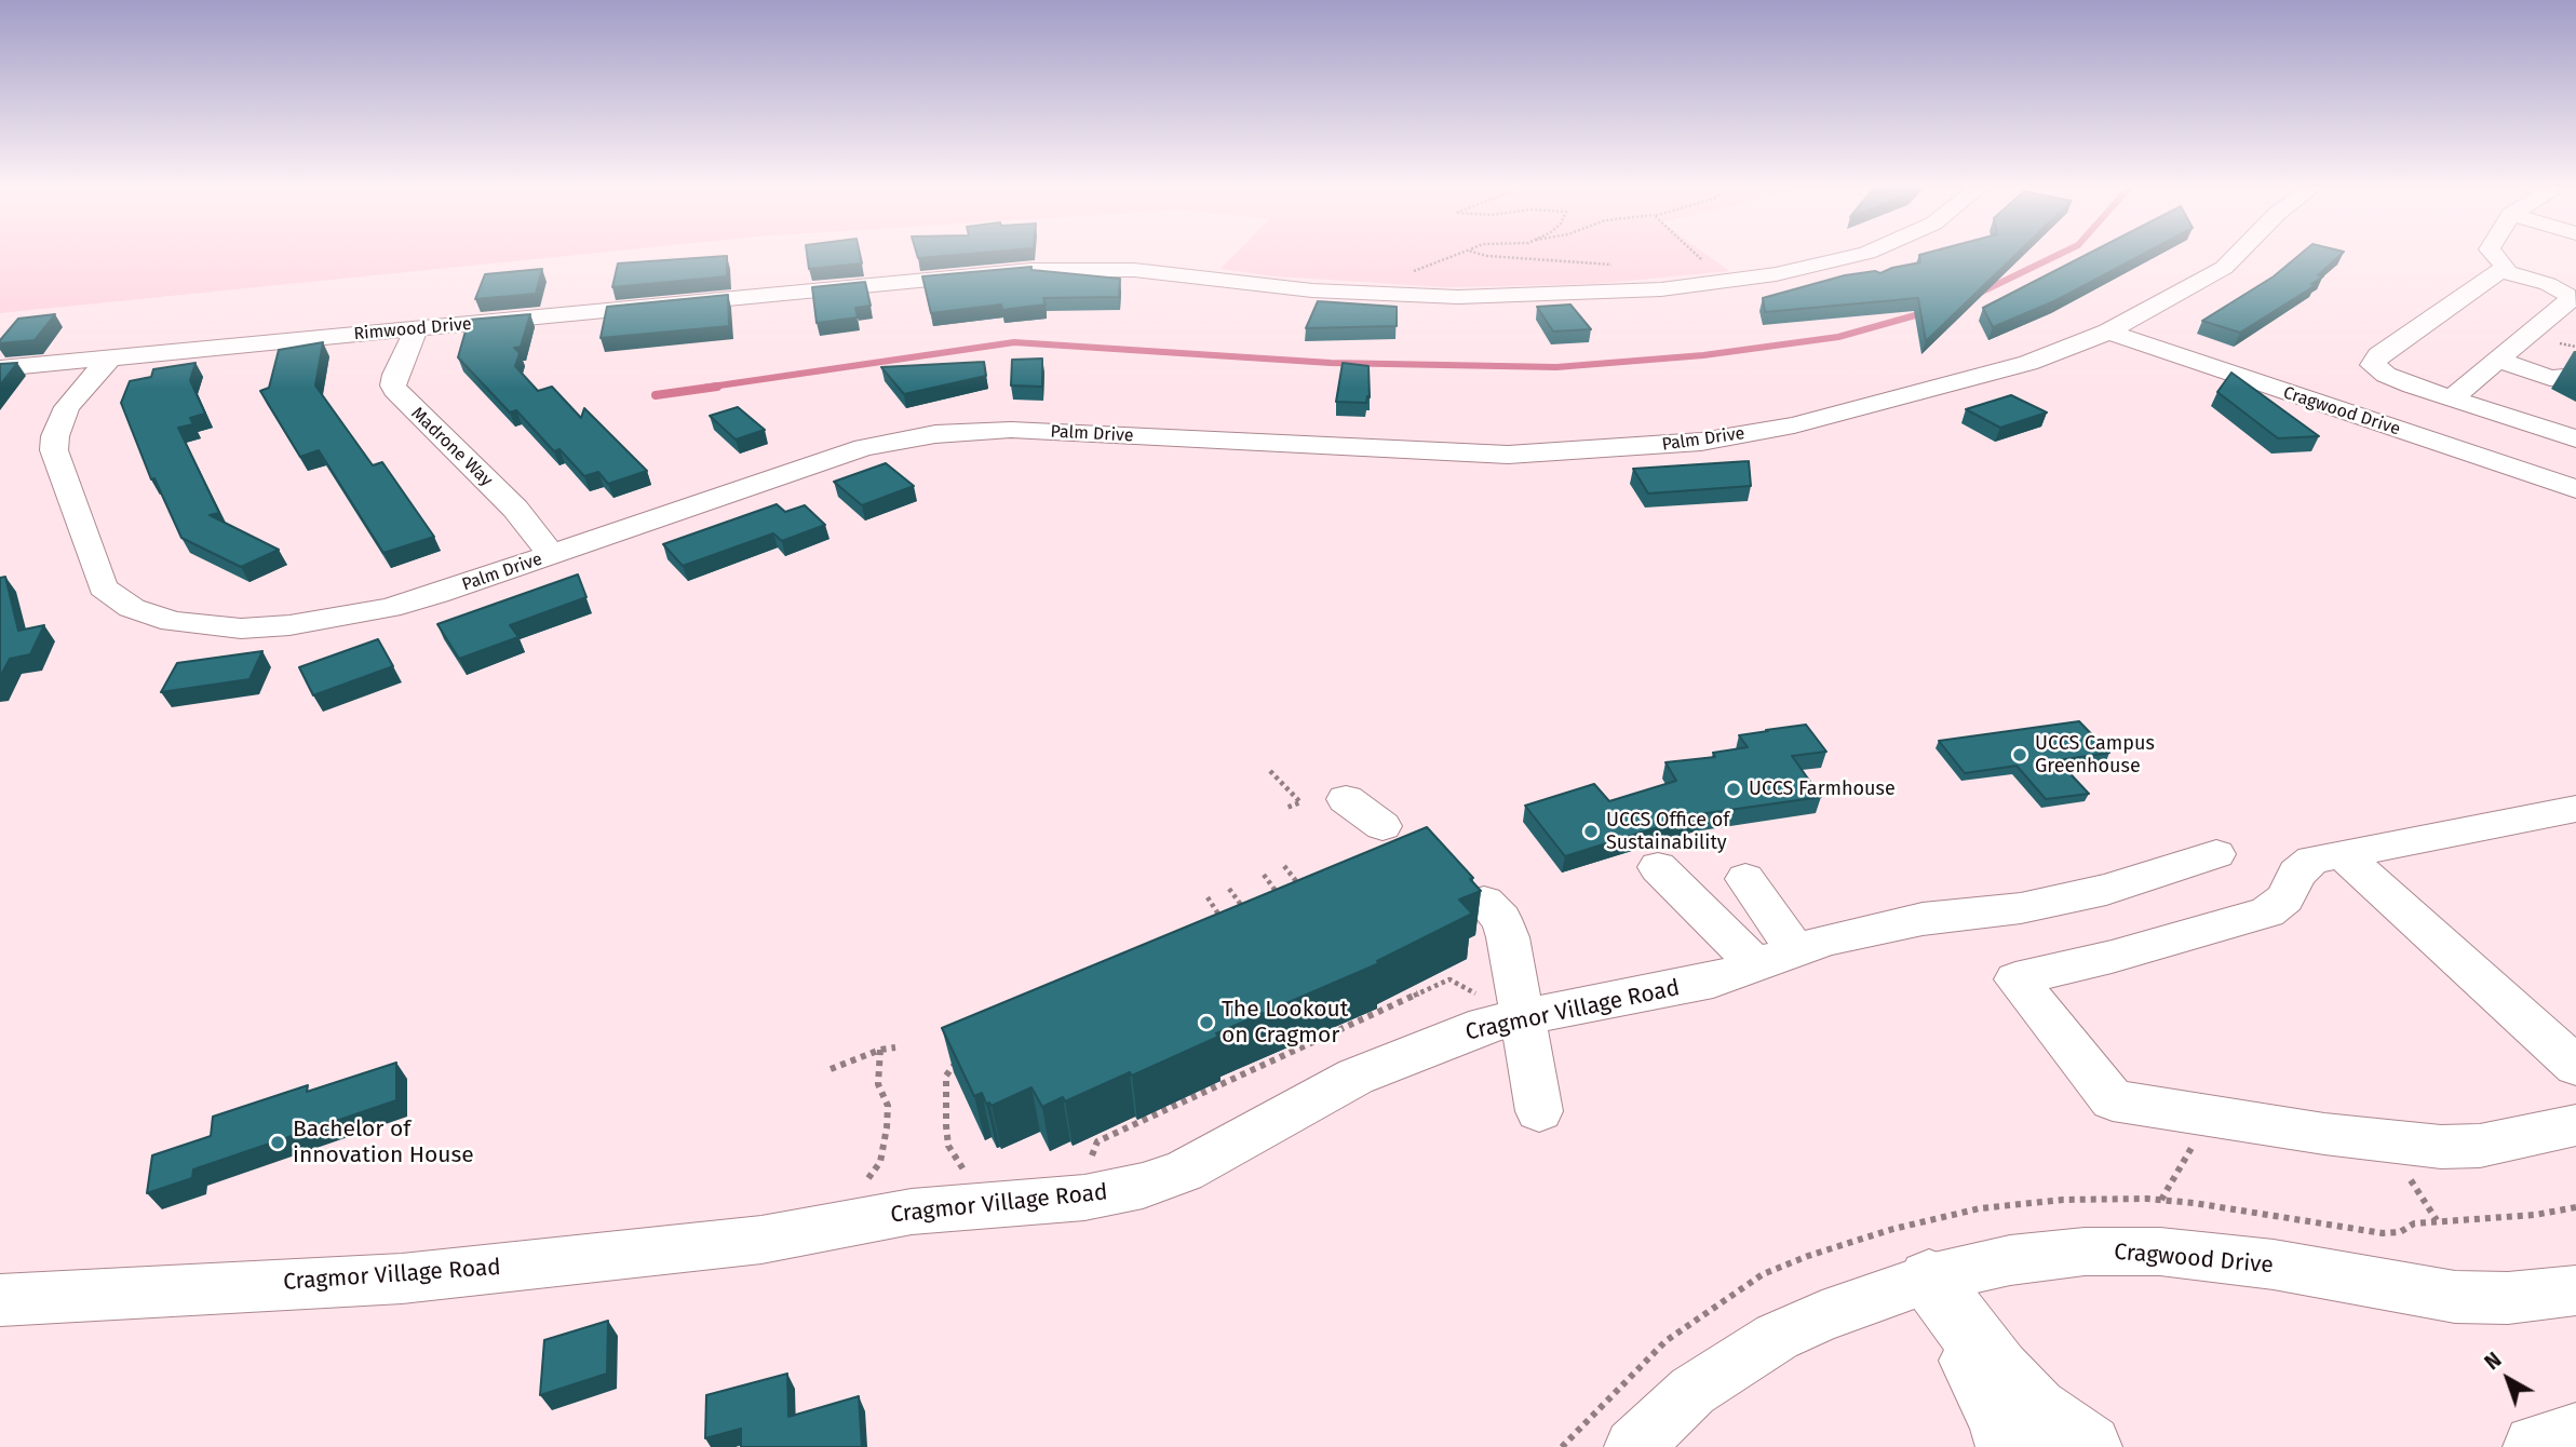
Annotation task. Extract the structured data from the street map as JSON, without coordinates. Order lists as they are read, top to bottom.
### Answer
{
  "streets": {
    "street": [
      "Rimwood Drive",
      "Cragwood Drive",
      "Palm Drive",
      "Madrone Way",
      "Cragmor Village Road"
    ]
  },
  "crossings": [
    ["Rimwood Drive", "Palm Drive"],
    ["Rimwood Drive", "Madrone Way"],
    ["Cragwood Drive", "Palm Drive"],
    ["Palm Drive", "Madrone Way"]
  ],
  "places": [
    "UCCS Campus Greenhouse",
    "UCCS Farmhouse",
    "UCCS Office of Sustainability",
    "The Lookout on Cragmor",
    "Bachelor of innovation House"
  ],
  "north": "top left"
}
